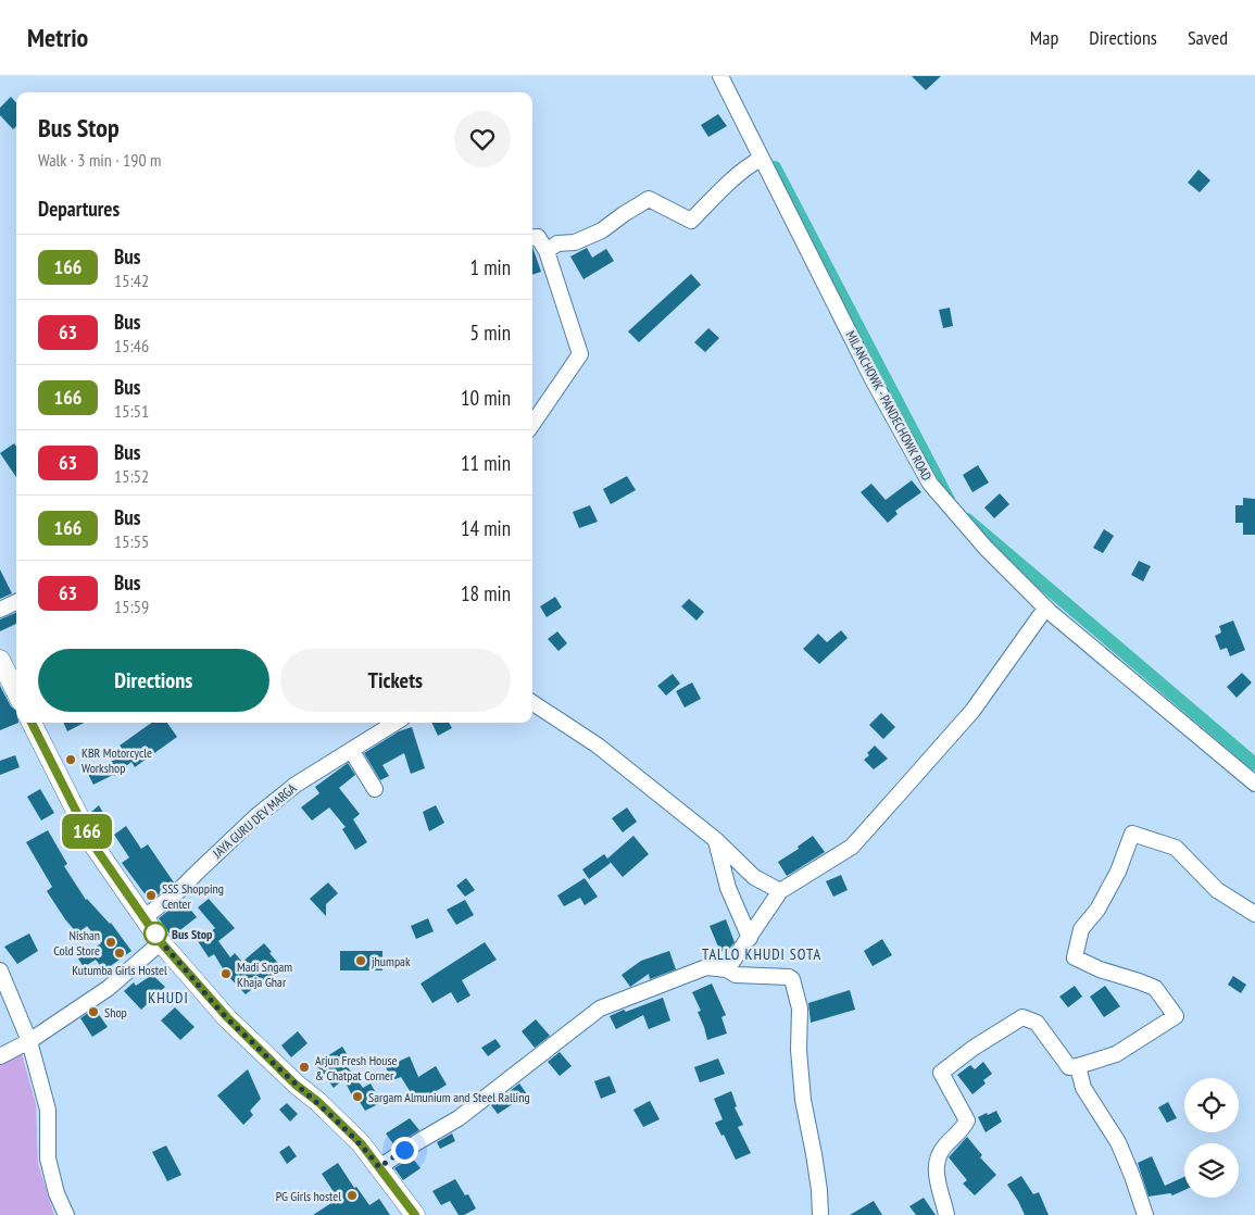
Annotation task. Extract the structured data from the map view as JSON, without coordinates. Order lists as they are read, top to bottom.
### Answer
{
  "streets": {
    "street": ["MILANCHOWK - PANDECHOWK ROAD", "JAYA GURU DEV MARGA"]
  },
  "districts": ["TALLO KHUDI SOTA", "KHUDI"],
  "places": [
    "KBR Motorcycle Workshop",
    "SSS Shopping Center",
    "Bus Stop",
    "Nishan Cold Store",
    "Kutumba Girls Hostel",
    "jhumpak",
    "Madi Sngam Khaja Ghar",
    "Shop",
    "Arjun Fresh House & Chatpat Corner",
    "Sargam Almunium and Steel Ralling",
    "PG Girls hostel"
  ],
  "lines": ["bus line 166"],
  "page": {
    "header": "Metrio",
    "nav": ["Map", "Directions", "Saved"],
    "on_map": "166",
    "heading": [
      ["Bus Stop", "Walk · 3 min · 190 m"],
      "Departures"
    ],
    "list": [
      {
        "mark": "166",
        "name": "Bus",
        "note": "15:42",
        "value": "1 min"
      },
      {
        "mark": "63",
        "name": "Bus",
        "note": "15:46",
        "value": "5 min"
      },
      {
        "mark": "166",
        "name": "Bus",
        "note": "15:51",
        "value": "10 min"
      },
      {
        "mark": "63",
        "name": "Bus",
        "note": "15:52",
        "value": "11 min"
      },
      {
        "mark": "166",
        "name": "Bus",
        "note": "15:55",
        "value": "14 min"
      },
      {
        "mark": "63",
        "name": "Bus",
        "note": "15:59",
        "value": "18 min"
      }
    ],
    "buttons": ["Directions", "Tickets"]
  }
}
